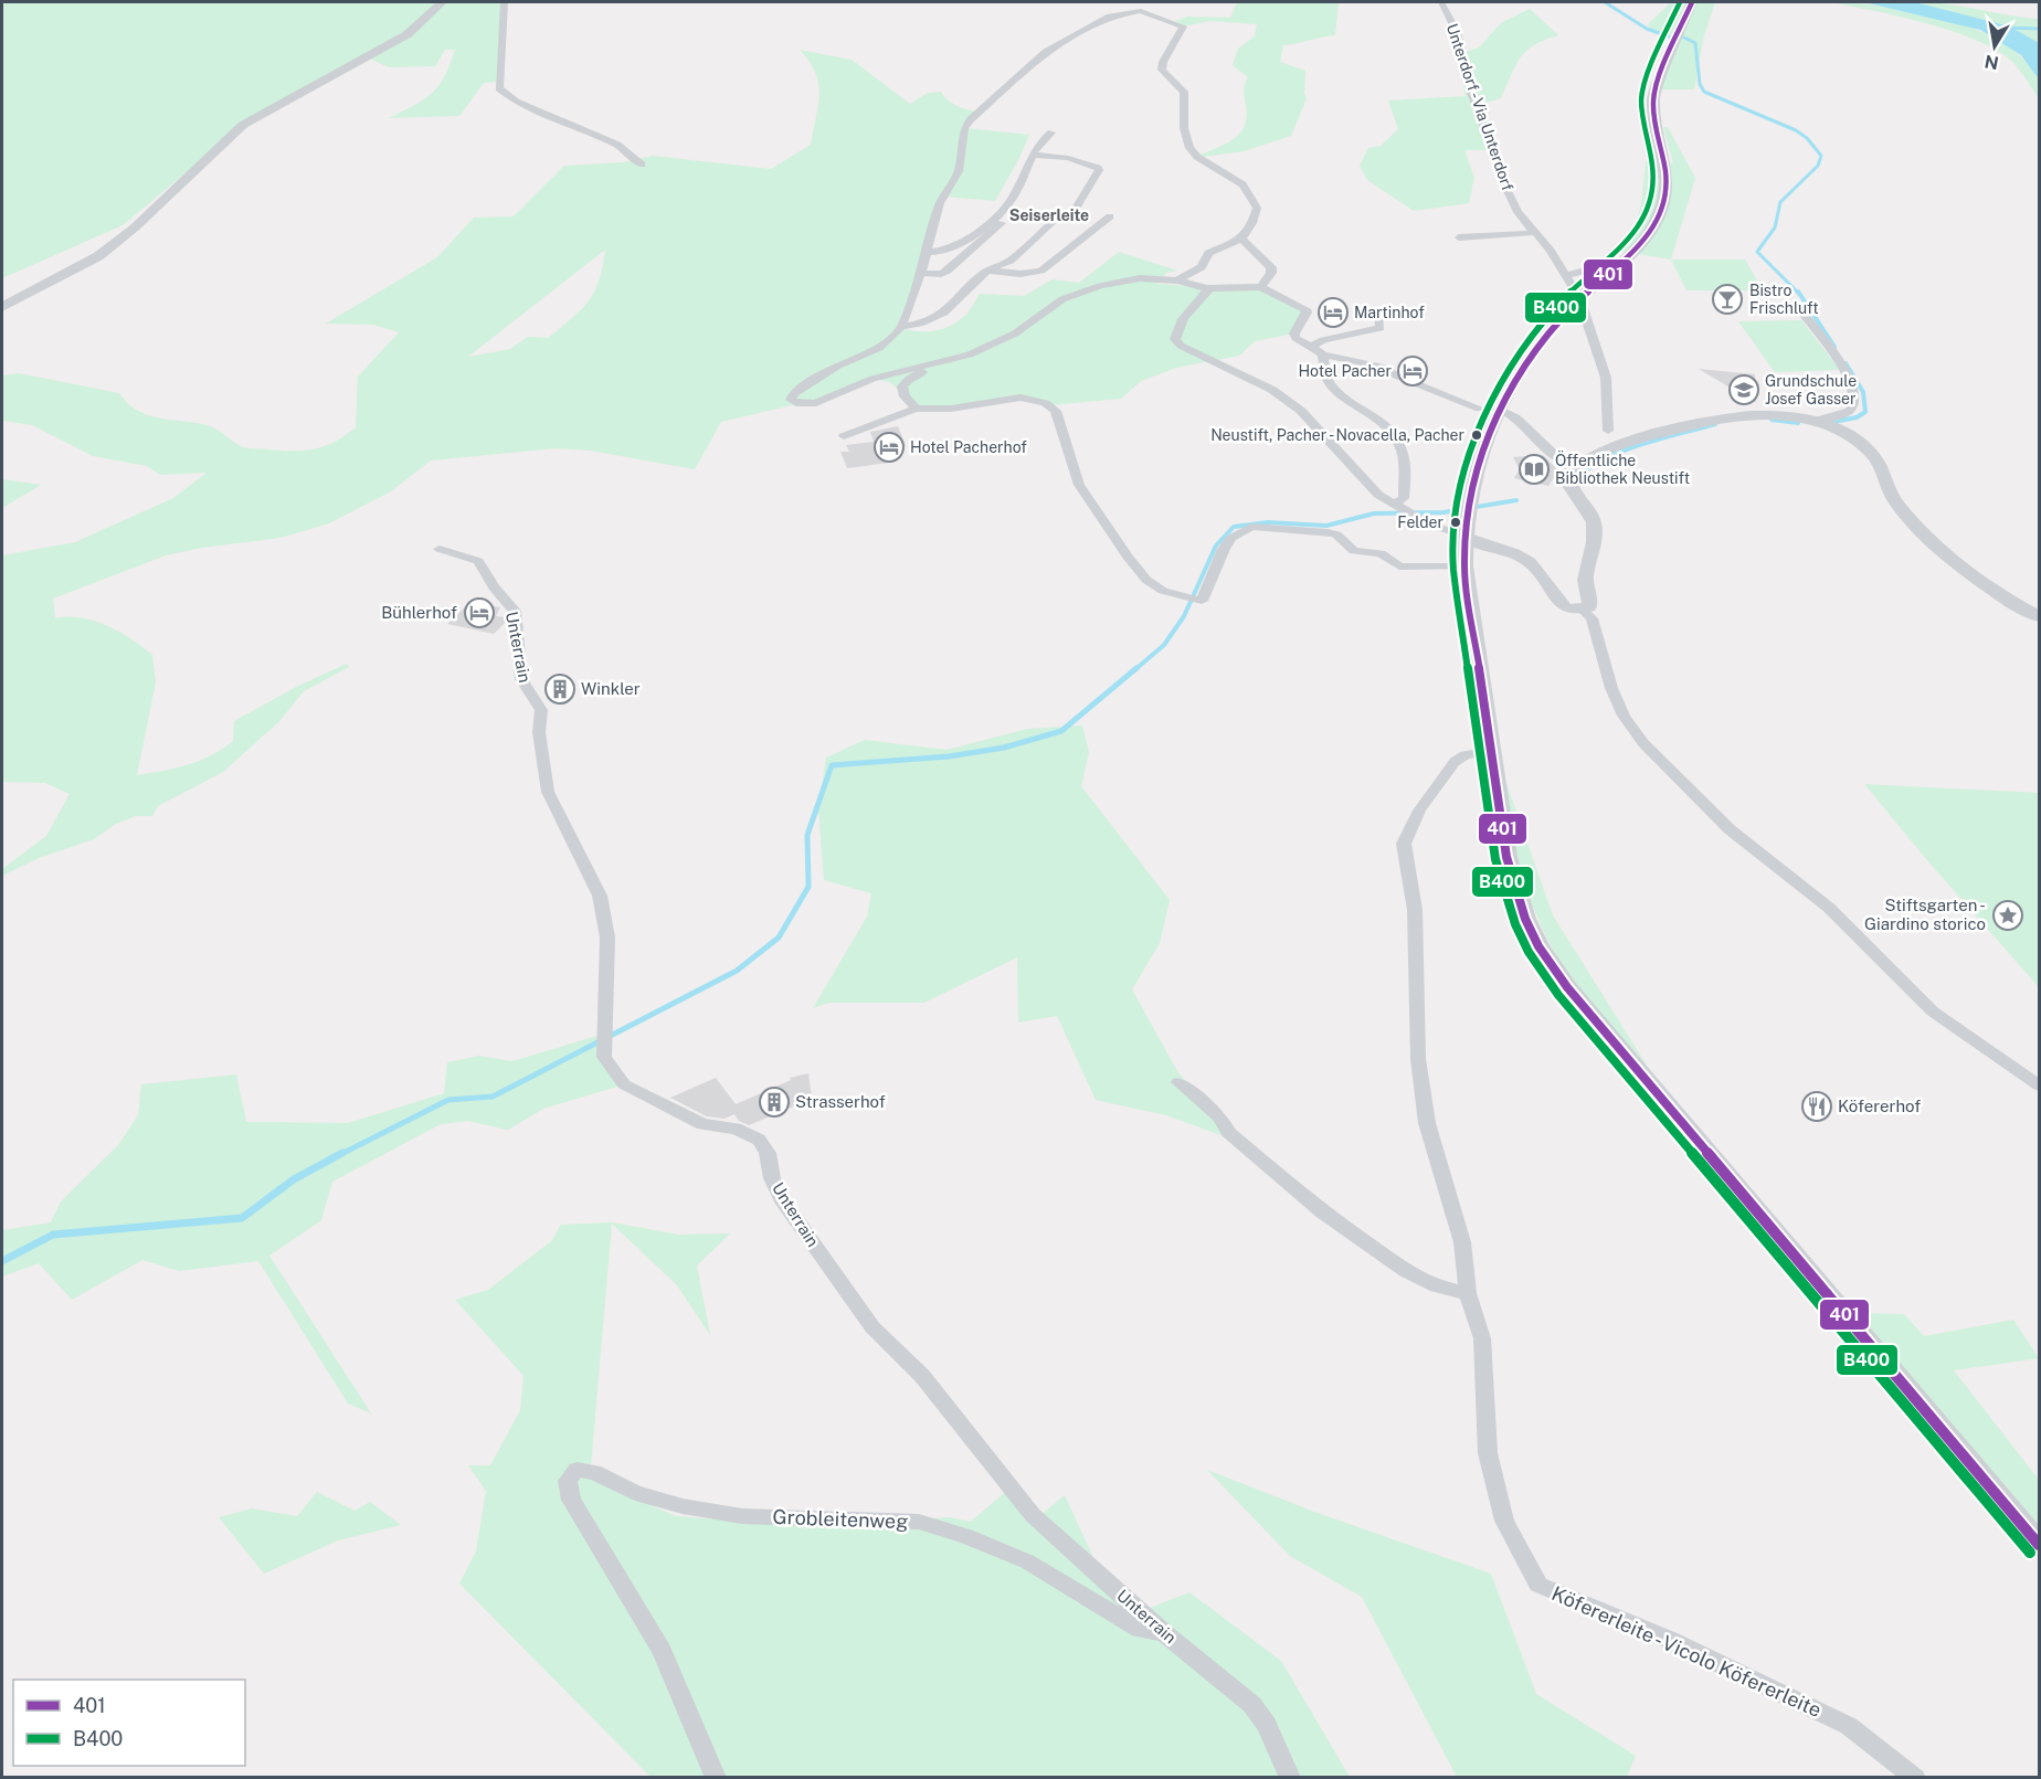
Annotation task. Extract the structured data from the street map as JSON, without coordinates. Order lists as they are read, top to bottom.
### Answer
{
  "streets": {
    "street": [
      "Unterdorf - Via Unterdorf",
      "Unterrain",
      "Grobleitenweg",
      "Köfererleite - Vicolo Köfererleite"
    ]
  },
  "crossings": [
    ["Unterrain", "Grobleitenweg"]
  ],
  "districts": ["Seiserleite"],
  "places": {
    "bar": ["Bistro Frischluft"],
    "hotel": [
      "Martinhof",
      "Hotel Pacher",
      "Hotel Pacherhof",
      "Bühlerhof"
    ],
    "school or university": ["Grundschule Josef Gasser"],
    "other": ["Neustift, Pacher - Novacella, Pacher", "Felder"],
    "library": ["Öffentliche Bibliothek Neustift"],
    "building": ["Winkler", "Strasserhof"],
    "place": ["Stiftsgarten - Giardino storico"],
    "restaurant": ["Köfererhof"]
  },
  "lines": ["transit line 401", "transit line B400"],
  "legend": ["401", "B400"],
  "north": "bottom"
}
